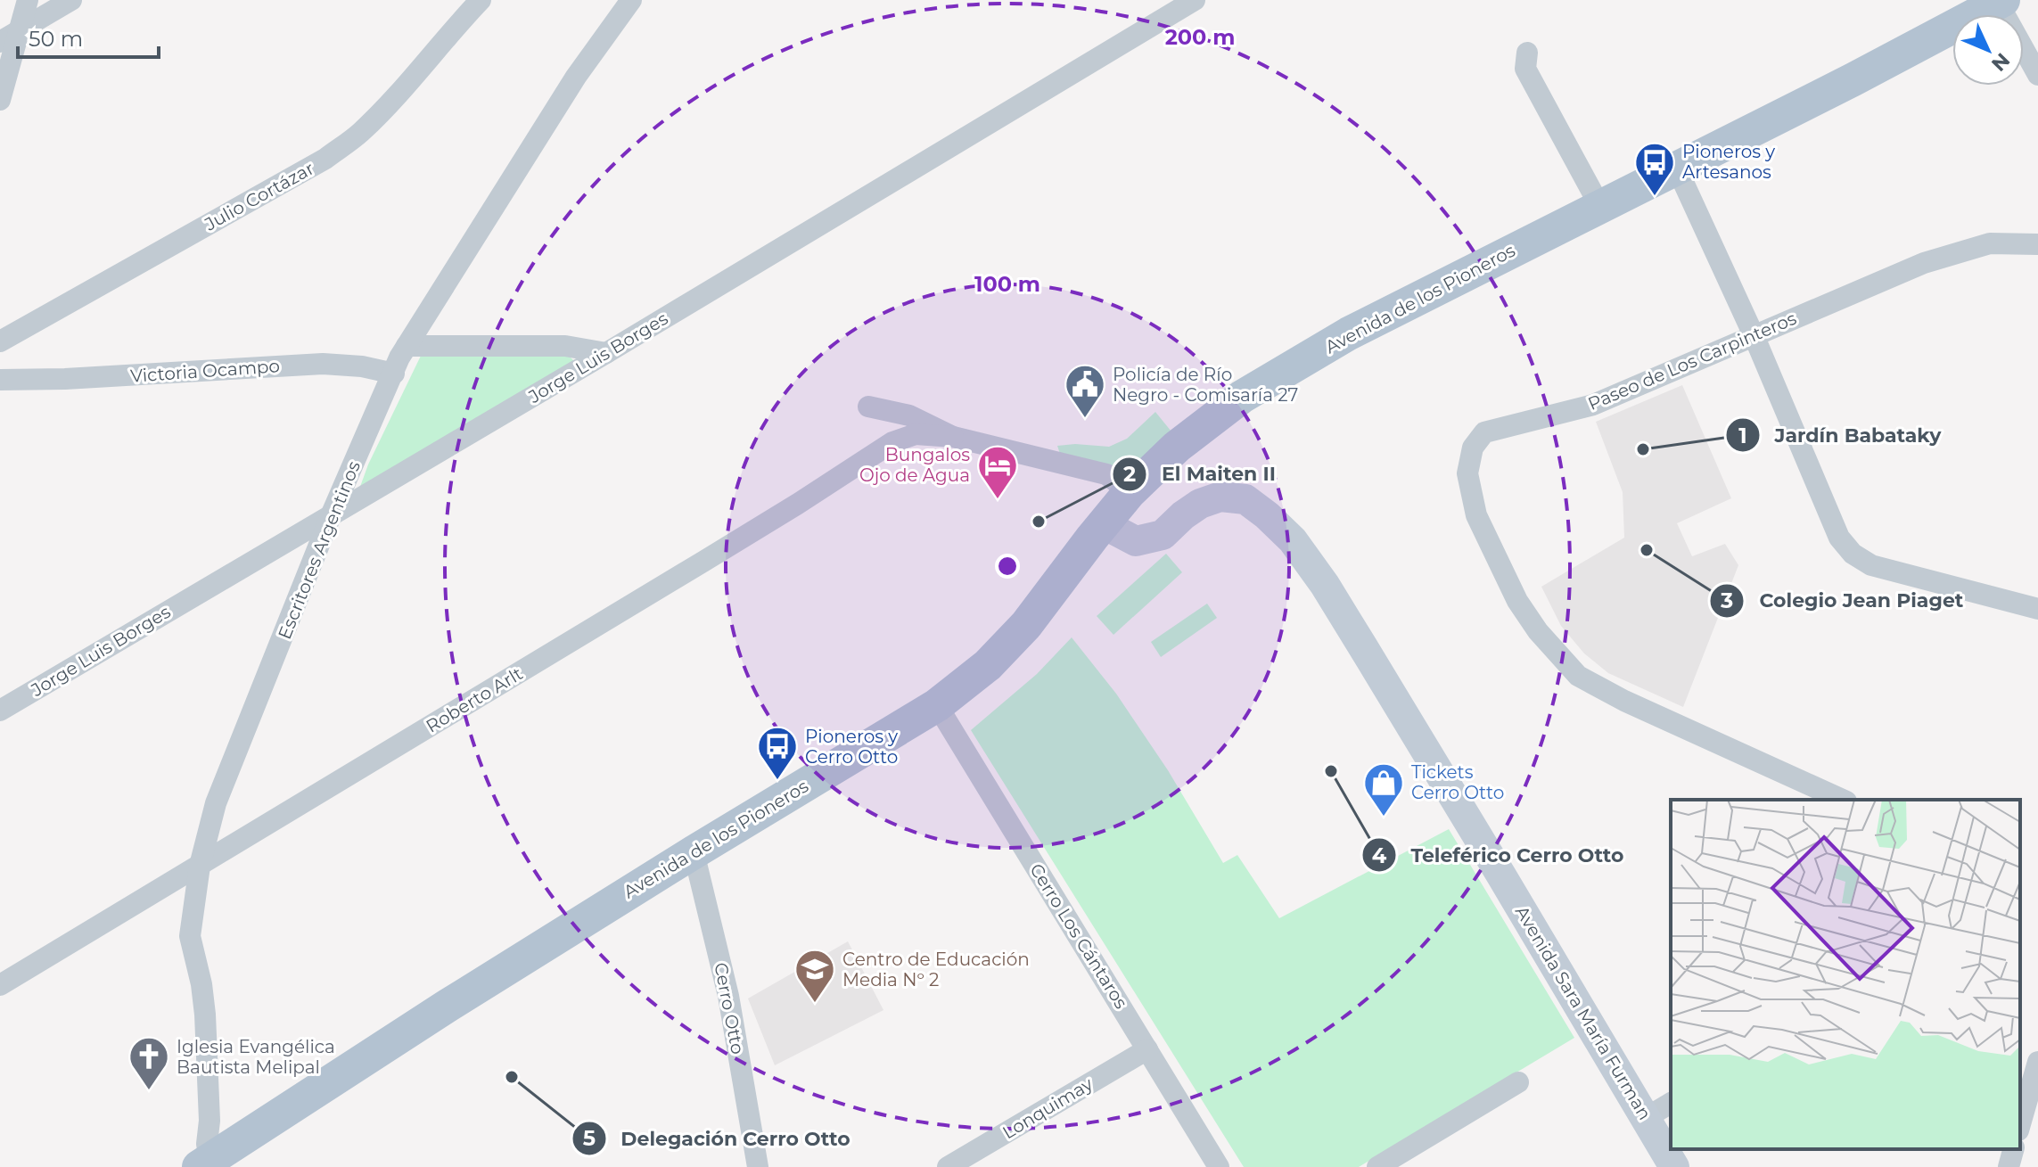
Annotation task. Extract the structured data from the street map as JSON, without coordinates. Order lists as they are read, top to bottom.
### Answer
{
  "streets": {
    "main road": ["Avenida de los Pioneros", "Avenida Sara María Furman"],
    "street": [
      "Julio Cortázar",
      "Jorge Luis Borges",
      "Paseo de Los Carpinteros",
      "Victoria Ocampo",
      "Escritores Argentinos",
      "Roberto Arlt",
      "Cerro Los Cántaros",
      "Cerro Otto",
      "Lonquimay"
    ]
  },
  "crossings": [
    ["Avenida de los Pioneros", "Escritores Argentinos"],
    ["Avenida de los Pioneros", "Cerro Los Cántaros"],
    ["Avenida de los Pioneros", "Cerro Otto"],
    ["Avenida de los Pioneros", "Avenida Sara María Furman"],
    ["Jorge Luis Borges", "Escritores Argentinos"],
    ["Victoria Ocampo", "Escritores Argentinos"],
    ["Escritores Argentinos", "Roberto Arlt"],
    ["Cerro Los Cántaros", "Lonquimay"]
  ],
  "places": {
    "bus stop": ["Pioneros y Artesanos", "Pioneros y Cerro Otto"],
    "public building": ["Policía de Río Negro - Comisaría 27"],
    "other": [
      "Jardín Babataky",
      "El Maiten II",
      "Colegio Jean Piaget",
      "Teleférico Cerro Otto",
      "Delegación Cerro Otto"
    ],
    "hotel": ["Bungalos Ojo de Agua"],
    "shop": ["Tickets Cerro Otto"],
    "school or university": ["Centro de Educación Media Nº 2"],
    "church": ["Iglesia Evangélica Bautista Melipal"]
  },
  "scale_bar": "50 m",
  "north": "bottom right",
  "rings": ["200 m", "100 m"]
}
